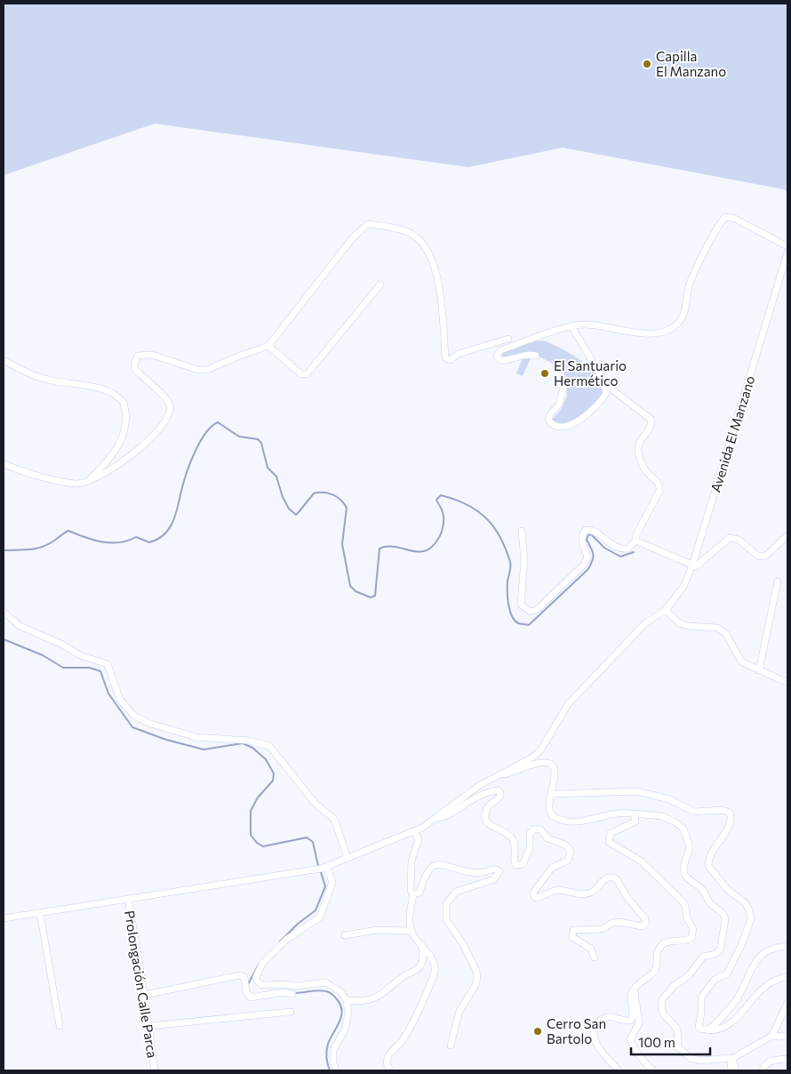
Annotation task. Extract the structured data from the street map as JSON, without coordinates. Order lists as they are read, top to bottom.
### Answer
{
  "streets": {
    "street": ["Avenida El Manzano", "Prolongación Calle Parca"]
  },
  "places": ["Capilla El Manzano", "El Santuario Hermético", "Cerro San Bartolo"],
  "scale_bar": "100 m"
}
